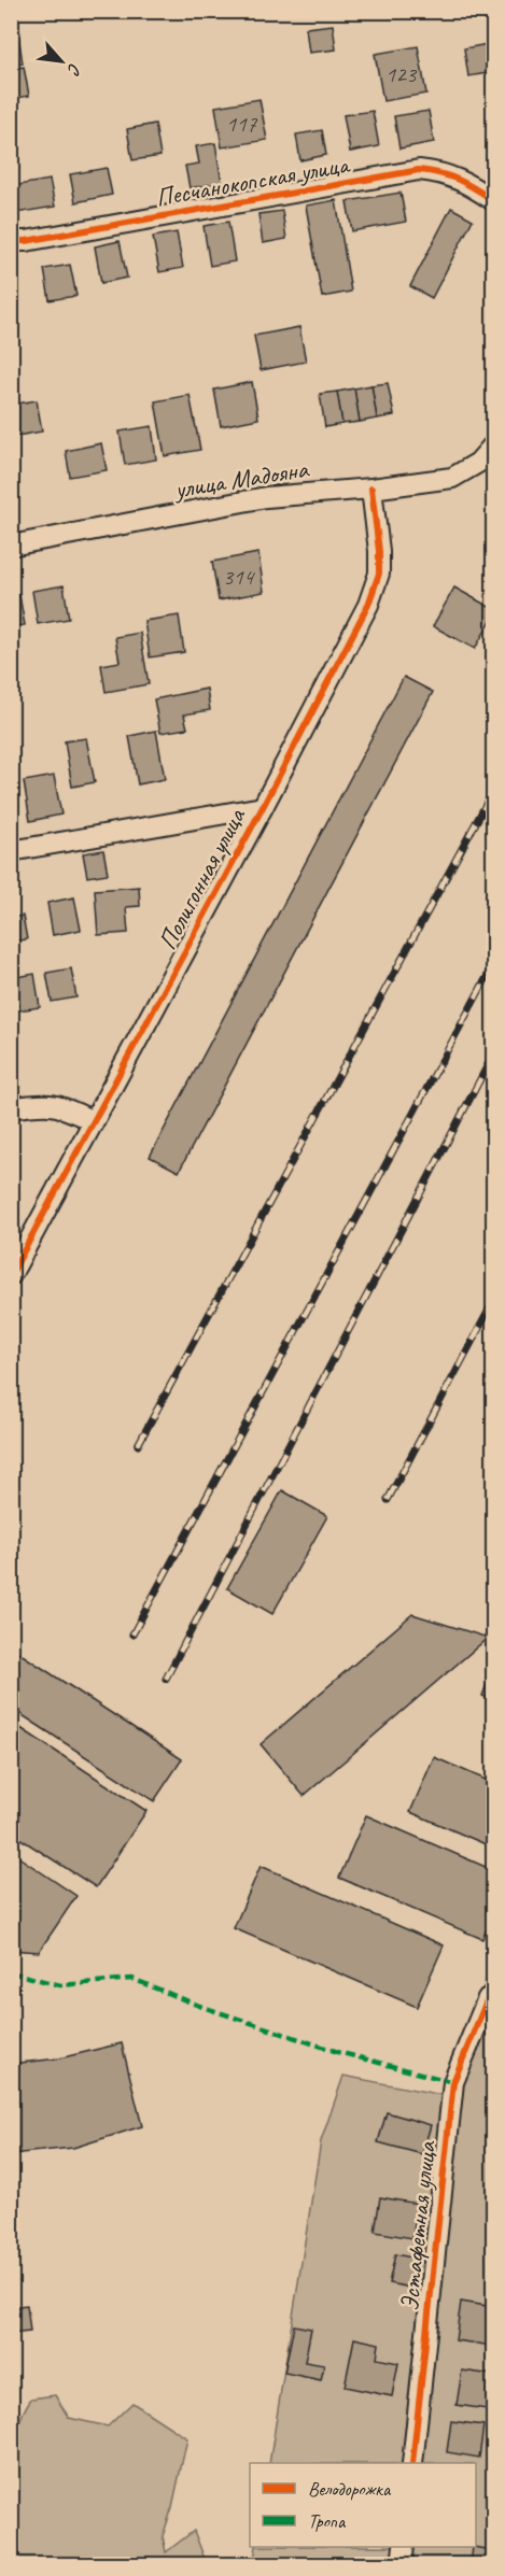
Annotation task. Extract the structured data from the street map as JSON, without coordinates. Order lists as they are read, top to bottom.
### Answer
{
  "streets": {
    "street": [
      "Песчанокопская улица",
      "улица Мадояна",
      "Полигонная улица",
      "Эстафетная улица"
    ]
  },
  "crossings": [
    ["улица Мадояна", "Полигонная улица"]
  ],
  "house_numbers": ["123", "117", "314"],
  "legend": ["Велодорожка", "Тропа"],
  "north": "bottom right"
}
